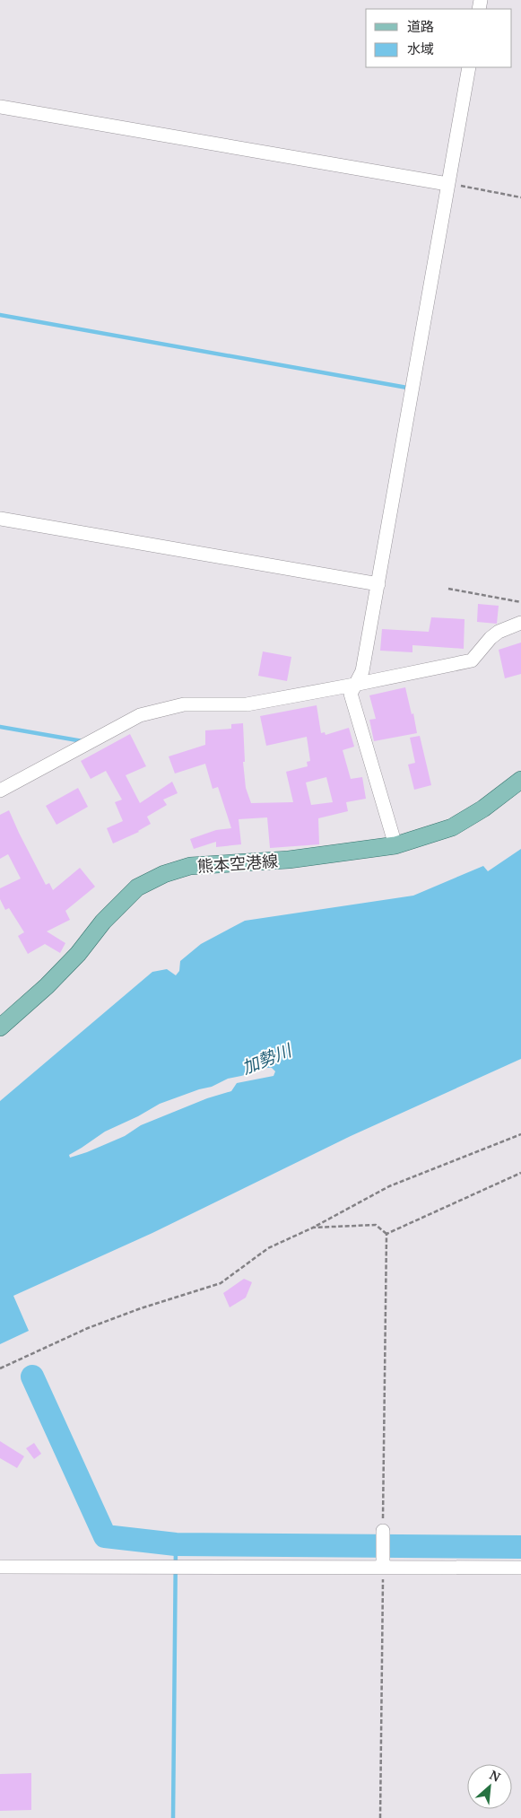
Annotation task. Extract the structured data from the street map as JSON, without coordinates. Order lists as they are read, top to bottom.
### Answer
{
  "streets": {
    "main road": ["熊本空港線"]
  },
  "water": ["加勢川"],
  "legend": ["道路", "水域"],
  "north": "top right"
}
